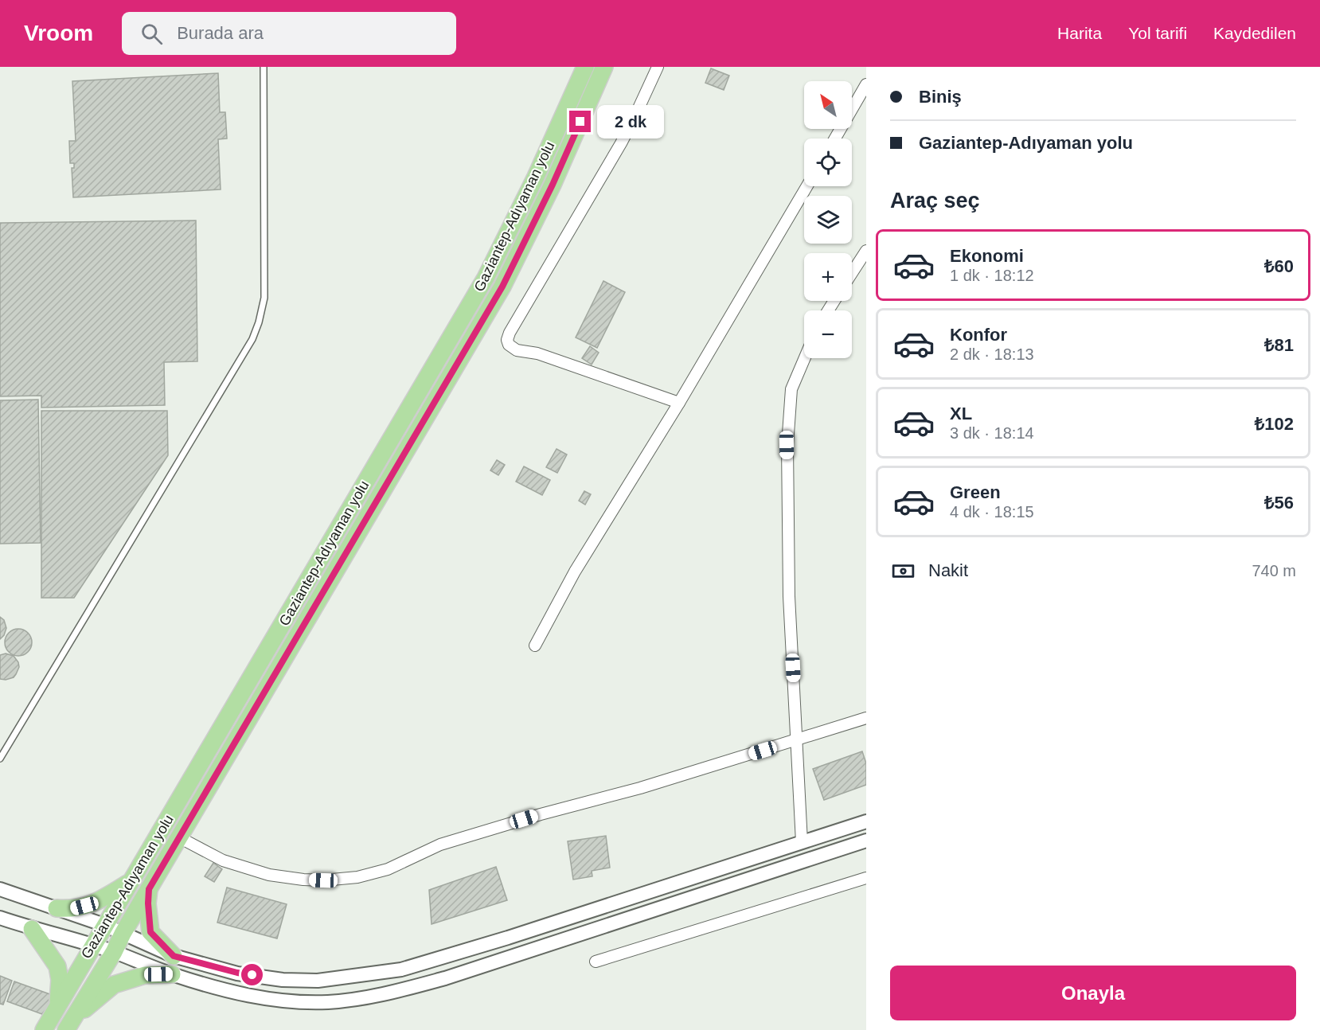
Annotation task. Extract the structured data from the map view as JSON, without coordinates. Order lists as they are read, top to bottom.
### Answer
{
  "streets": {
    "highway": ["Gaziantep-Adıyaman yolu"]
  },
  "north": "top left",
  "page": {
    "header": "Vroom",
    "search": "Burada ara",
    "nav": ["Harita", "Yol tarifi", "Kaydedilen"],
    "banner": ["Biniş", "Gaziantep-Adıyaman yolu"],
    "map_buttons": ["+", "−"],
    "bubble": "2 dk",
    "heading": "Araç seç",
    "list": [
      {
        "name": "Ekonomi",
        "note": "1 dk · 18:12",
        "value": "₺60"
      },
      {
        "name": "Konfor",
        "note": "2 dk · 18:13",
        "value": "₺81"
      },
      {
        "name": "XL",
        "note": "3 dk · 18:14",
        "value": "₺102"
      },
      {
        "name": "Green",
        "note": "4 dk · 18:15",
        "value": "₺56"
      }
    ],
    "pay": ["Nakit", "740 m"],
    "buttons": "Onayla"
  }
}
